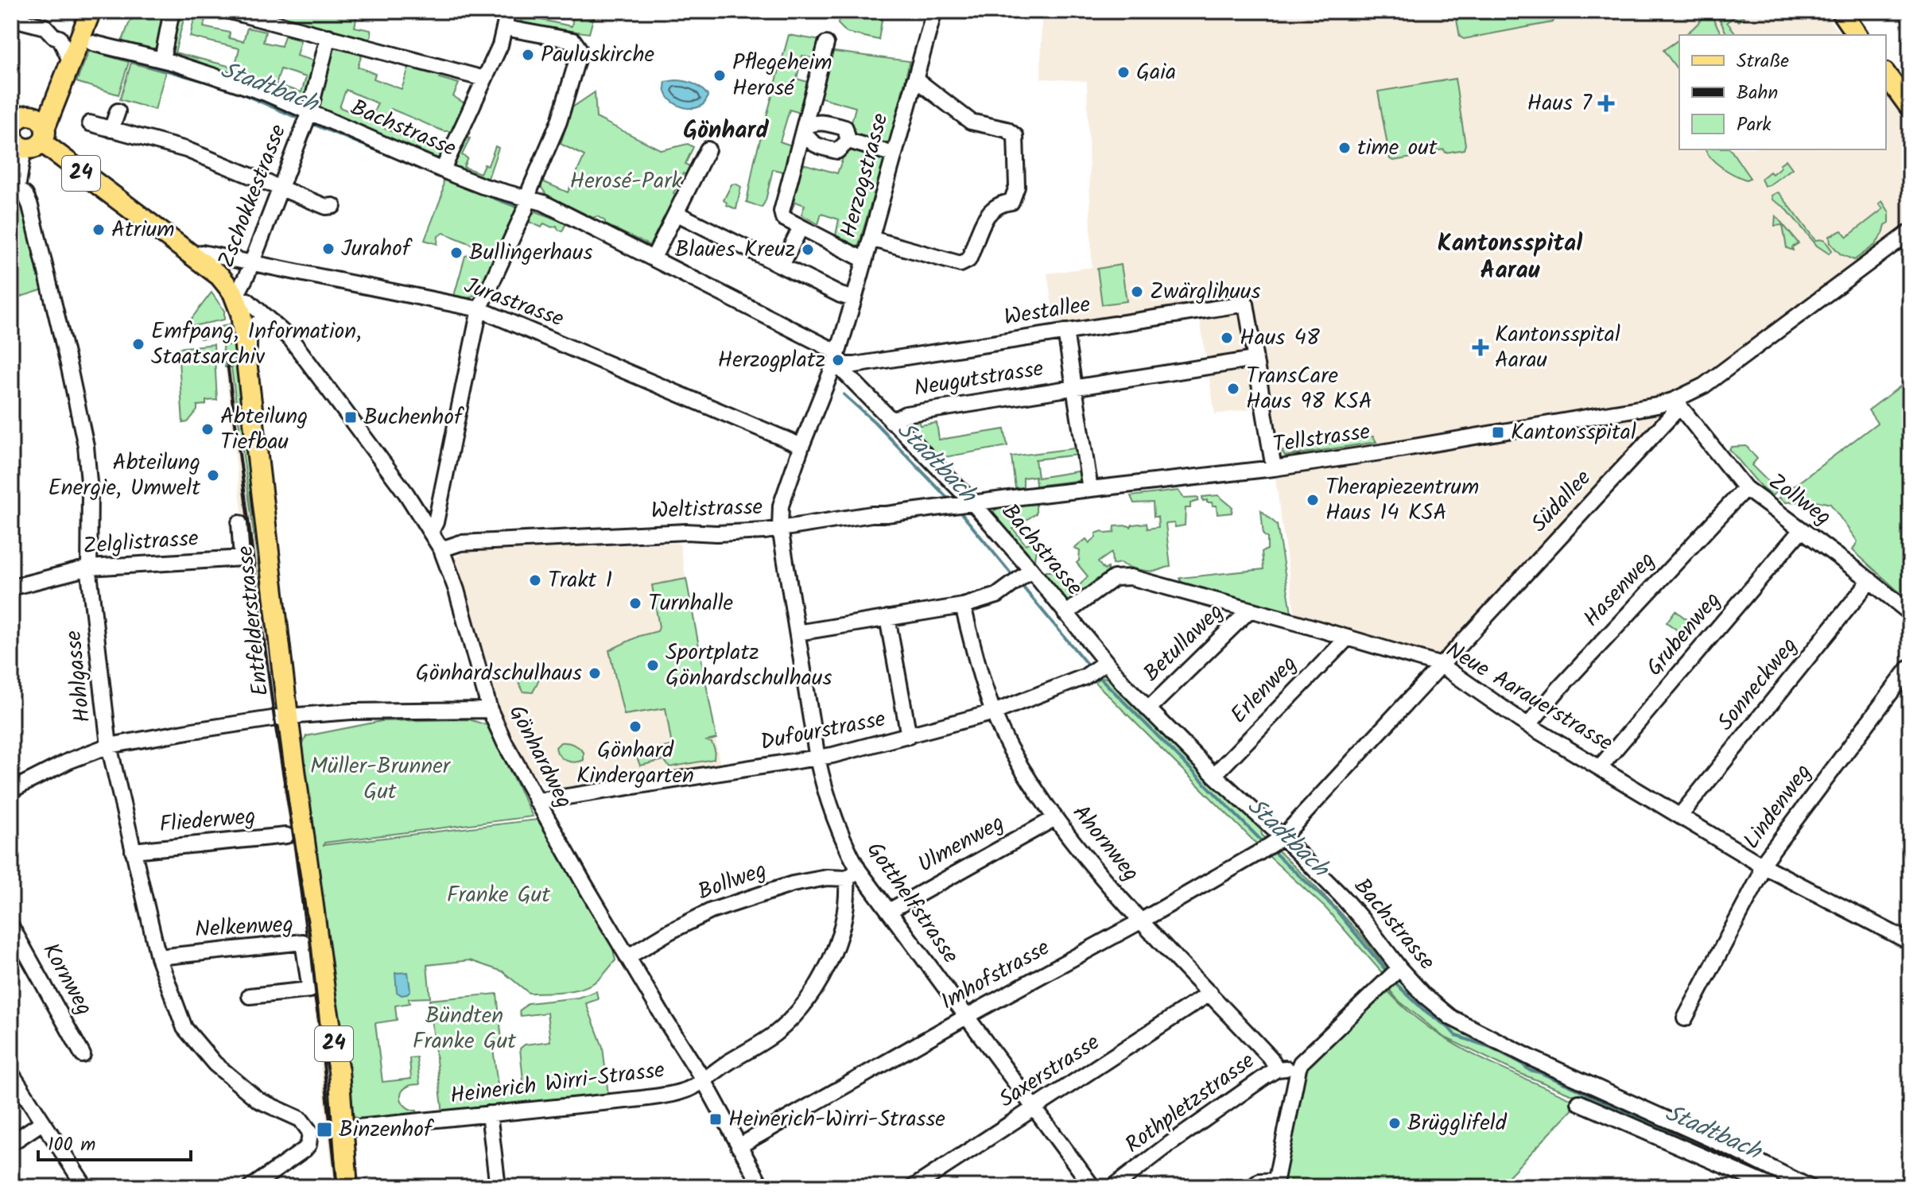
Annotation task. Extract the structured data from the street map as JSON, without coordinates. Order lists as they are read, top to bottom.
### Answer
{
  "streets": {
    "main road": ["24", "Entfelderstrasse"],
    "street": [
      "Bachstrasse",
      "Herzogstrasse",
      "Zschokkestrasse",
      "Jurastrasse",
      "Westallee",
      "Neugutstrasse",
      "Tellstrasse",
      "Zollweg",
      "Südallee",
      "Weltistrasse",
      "Zelglistrasse",
      "Hasenweg",
      "Grubenweg",
      "Betullaweg",
      "Hohlgasse",
      "Sonneckweg",
      "Erlenweg",
      "Neue Aarauerstrasse",
      "Dufourstrasse",
      "Gönhardweg",
      "Lindenweg",
      "Fliederweg",
      "Ahornweg",
      "Ulmenweg",
      "Bollweg",
      "Gotthelfstrasse",
      "Nelkenweg",
      "Imhofstrasse",
      "Kornweg",
      "Saxerstrasse",
      "Heinerich Wirri-Strasse",
      "Rothpletzstrasse"
    ]
  },
  "crossings": [
    ["Bachstrasse", "Herzogstrasse"],
    ["Bachstrasse", "Zschokkestrasse"],
    ["Bachstrasse", "Westallee"],
    ["Bachstrasse", "Neugutstrasse"],
    ["Bachstrasse", "Tellstrasse"],
    ["Bachstrasse", "Südallee"],
    ["Bachstrasse", "Weltistrasse"],
    ["Bachstrasse", "Betullaweg"],
    ["Bachstrasse", "Erlenweg"],
    ["Bachstrasse", "Neue Aarauerstrasse"],
    ["Bachstrasse", "Dufourstrasse"],
    ["Bachstrasse", "Gotthelfstrasse"],
    ["Bachstrasse", "Imhofstrasse"],
    ["Herzogstrasse", "Gotthelfstrasse"],
    ["Zschokkestrasse", "Jurastrasse"],
    ["Zschokkestrasse", "Entfelderstrasse"],
    ["Zschokkestrasse", "Gönhardweg"],
    ["Jurastrasse", "Entfelderstrasse"],
    ["Jurastrasse", "Gotthelfstrasse"],
    ["Westallee", "Neugutstrasse"],
    ["Neugutstrasse", "Tellstrasse"],
    ["Tellstrasse", "Zollweg"],
    ["Tellstrasse", "Südallee"],
    ["Tellstrasse", "Weltistrasse"],
    ["Zollweg", "Südallee"],
    ["Zollweg", "Hasenweg"],
    ["Zollweg", "Grubenweg"],
    ["Zollweg", "Sonneckweg"],
    ["Südallee", "Neue Aarauerstrasse"],
    ["Südallee", "Imhofstrasse"],
    ["Weltistrasse", "Gönhardweg"],
    ["Weltistrasse", "Gotthelfstrasse"],
    ["Zelglistrasse", "Hohlgasse"],
    ["Hasenweg", "Neue Aarauerstrasse"],
    ["Entfelderstrasse", "Hohlgasse"],
    ["Entfelderstrasse", "Gönhardweg"],
    ["Entfelderstrasse", "Heinerich Wirri-Strasse"],
    ["Grubenweg", "Neue Aarauerstrasse"],
    ["Betullaweg", "Neue Aarauerstrasse"],
    ["Hohlgasse", "Fliederweg"],
    ["Hohlgasse", "Nelkenweg"],
    ["Sonneckweg", "Neue Aarauerstrasse"],
    ["Erlenweg", "Neue Aarauerstrasse"],
    ["Neue Aarauerstrasse", "Lindenweg"],
    ["Dufourstrasse", "Gönhardweg"],
    ["Dufourstrasse", "Ahornweg"],
    ["Dufourstrasse", "Gotthelfstrasse"],
    ["Gönhardweg", "Bollweg"],
    ["Gönhardweg", "Imhofstrasse"],
    ["Gönhardweg", "Heinerich Wirri-Strasse"],
    ["Ahornweg", "Ulmenweg"],
    ["Ahornweg", "Imhofstrasse"],
    ["Ahornweg", "Saxerstrasse"],
    ["Ahornweg", "Rothpletzstrasse"],
    ["Ulmenweg", "Gotthelfstrasse"],
    ["Bollweg", "Gotthelfstrasse"],
    ["Bollweg", "Heinerich Wirri-Strasse"],
    ["Gotthelfstrasse", "Imhofstrasse"],
    ["Gotthelfstrasse", "Saxerstrasse"],
    ["Gotthelfstrasse", "Heinerich Wirri-Strasse"]
  ],
  "districts": ["Gönhard", "Kantonsspital Aarau"],
  "water": ["Stadtbach"],
  "parks": [
    "Herosé-Park",
    "Müller-Brunner Gut",
    "Franke Gut",
    "Bündten Franke Gut"
  ],
  "places": {
    "other": [
      "Pauluskirche",
      "Gaia",
      "Pflegeheim Herosé",
      "time out",
      "Atrium",
      "Jurahof",
      "Blaues Kreuz",
      "Bullingerhaus",
      "Zwärglihuus",
      "Haus 48",
      "Emfpang, Information, Staatsarchiv",
      "Herzogplatz",
      "TransCare Haus 98 KSA",
      "Abteilung Tiefbau",
      "Abteilung Energie, Umwelt",
      "Therapiezentrum Haus 14 KSA",
      "Trakt 1",
      "Turnhalle",
      "Sportplatz Gönhardschulhaus",
      "Gönhardschulhaus",
      "Gönhard Kindergarten",
      "Brügglifeld"
    ],
    "health": ["Haus 7", "Kantonsspital Aarau"],
    "transit": [
      "Buchenhof",
      "Kantonsspital",
      "Heinerich-Wirri-Strasse",
      "Binzenhof"
    ]
  },
  "legend": ["Straße", "Bahn", "Park"],
  "scale_bar": "100 m"
}
